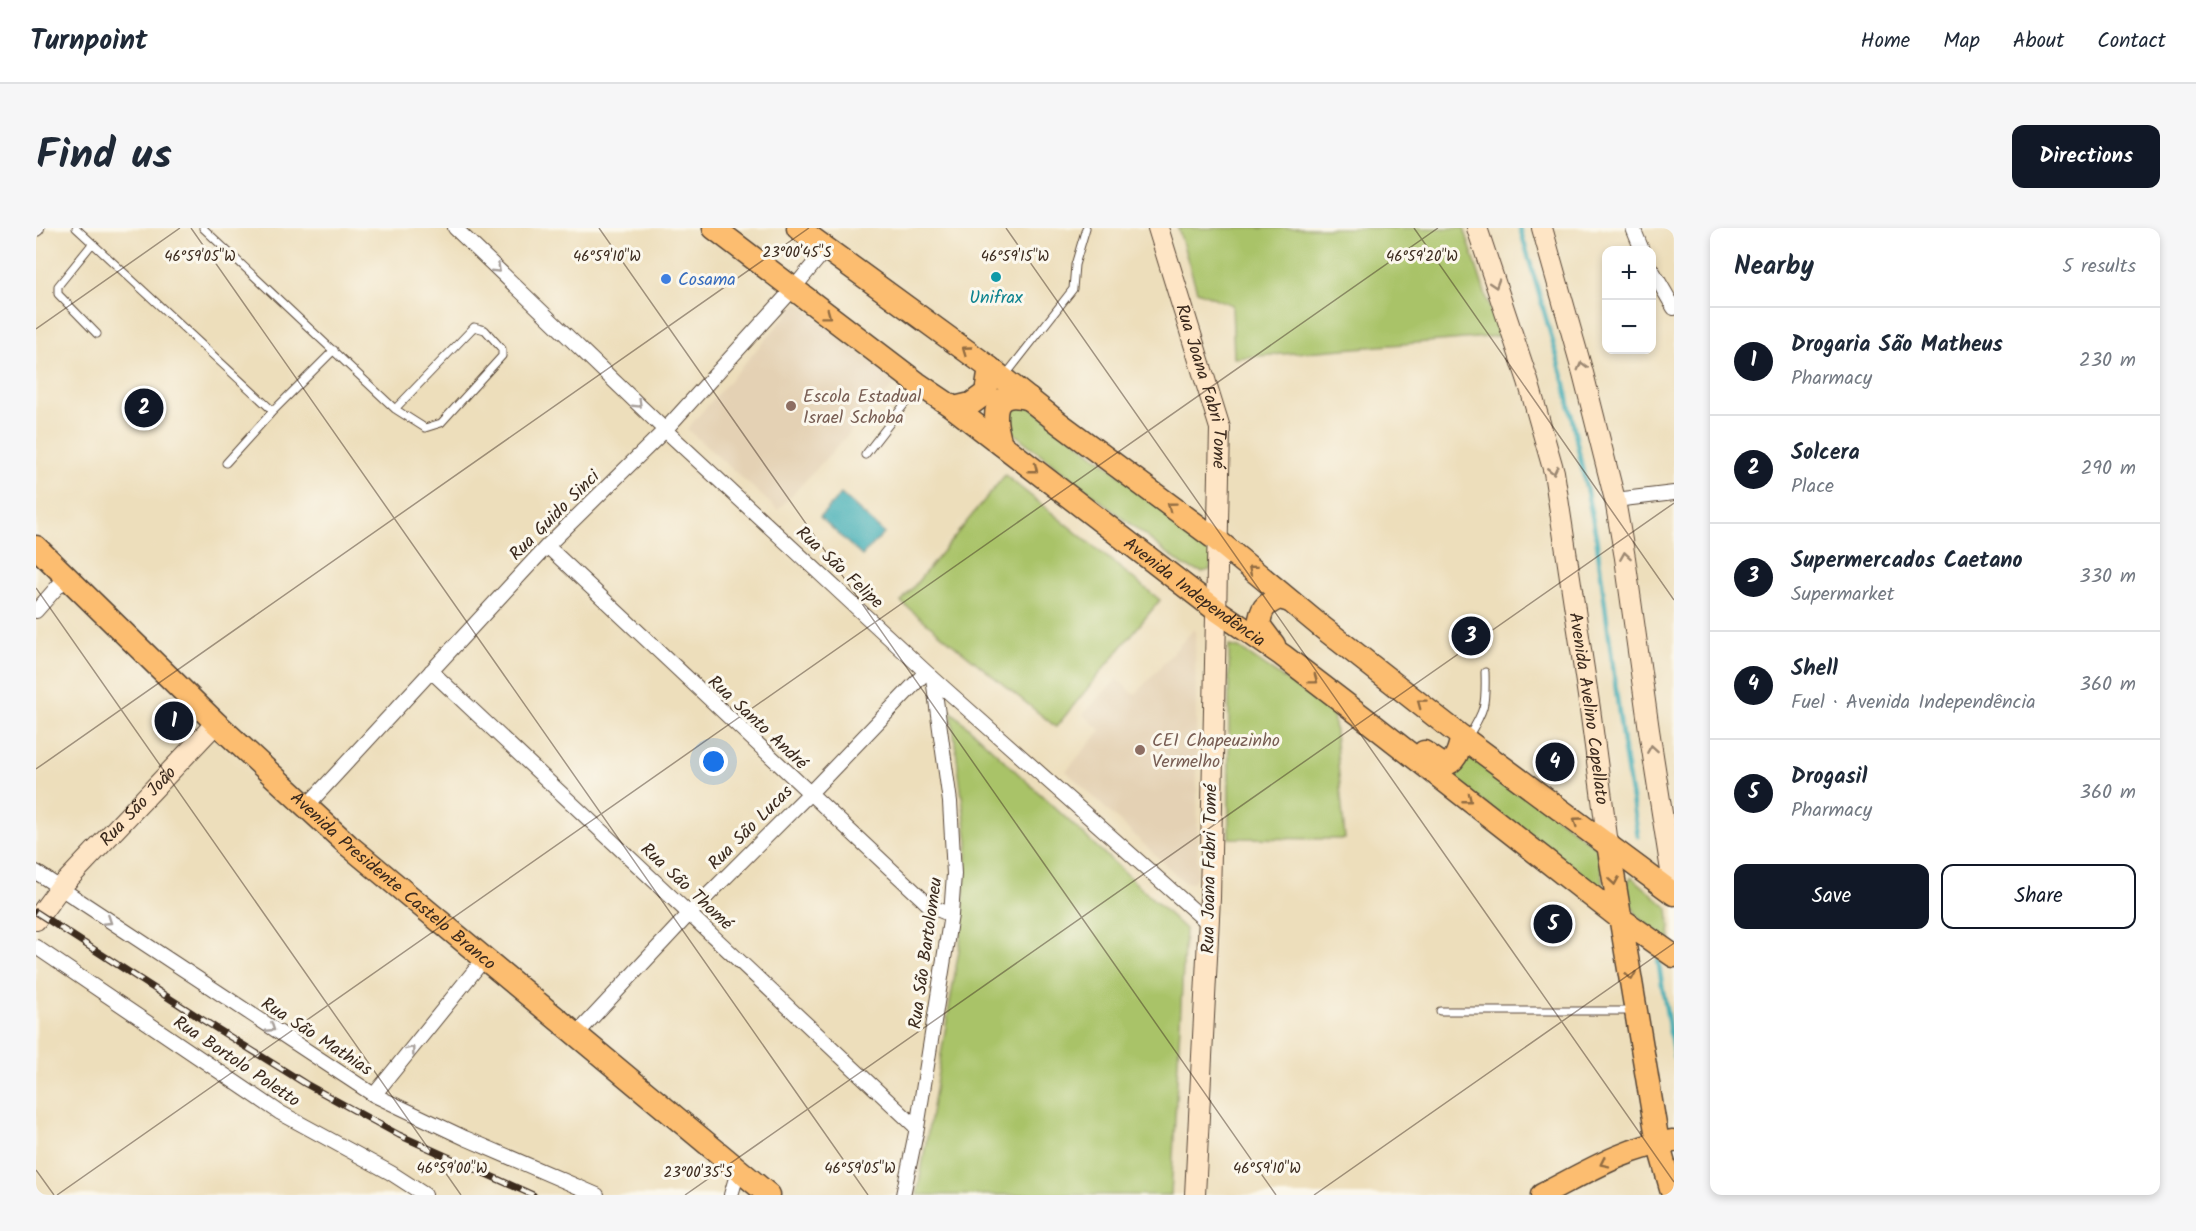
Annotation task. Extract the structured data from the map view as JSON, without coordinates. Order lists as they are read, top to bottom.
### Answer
{
  "streets": {
    "main road": ["Avenida Independência", "Avenida Avelino Capellato", "Avenida Presidente Castelo Branco"],
    "street": [
      "Rua Joana Fabri Tomé",
      "Rua Guido Sinci",
      "Rua São Felipe",
      "Rua Santo André",
      "Rua São João",
      "Rua São Lucas",
      "Rua São Thomé",
      "Rua São Bartolomeu",
      "Rua São Mathias",
      "Rua Bortolo Poletto"
    ]
  },
  "crossings": [
    ["Rua Joana Fabri Tomé", "Rua São Felipe"],
    ["Rua Joana Fabri Tomé", "Avenida Independência"],
    ["Rua Guido Sinci", "Rua São Felipe"],
    ["Rua Guido Sinci", "Avenida Independência"],
    ["Rua Guido Sinci", "Rua Santo André"],
    ["Rua Guido Sinci", "Avenida Presidente Castelo Branco"],
    ["Rua Guido Sinci", "Rua São Thomé"],
    ["Rua São Felipe", "Rua São Lucas"],
    ["Rua São Felipe", "Rua São Bartolomeu"],
    ["Avenida Independência", "Avenida Avelino Capellato"],
    ["Rua Santo André", "Rua São Lucas"],
    ["Rua Santo André", "Rua São Bartolomeu"],
    ["Rua São João", "Avenida Presidente Castelo Branco"],
    ["Rua São João", "Rua São Mathias"],
    ["Rua São Lucas", "Avenida Presidente Castelo Branco"],
    ["Rua São Lucas", "Rua São Thomé"],
    ["Rua São Lucas", "Rua São Bartolomeu"],
    ["Rua São Thomé", "Rua São Bartolomeu"]
  ],
  "one_way": ["Rua São Mathias"],
  "places": [
    "Unifrax",
    "Cosama",
    "Escola Estadual Israel Schoba",
    "CEI Chapeuzinho Vermelho"
  ],
  "page": {
    "header": "Turnpoint",
    "nav": [
      "Home",
      "Map",
      "About",
      "Contact"
    ],
    "title": "Find us",
    "buttons": [
      "Directions",
      ["Save", "Share"]
    ],
    "heading": ["Nearby", "5 results"],
    "map_buttons": ["+", "−"],
    "list": [
      {
        "mark": "1",
        "name": "Drogaria São Matheus",
        "note": "Pharmacy",
        "value": "230 m"
      },
      {
        "mark": "2",
        "name": "Solcera",
        "note": "Place",
        "value": "290 m"
      },
      {
        "mark": "3",
        "name": "Supermercados Caetano",
        "note": "Supermarket",
        "value": "330 m"
      },
      {
        "mark": "4",
        "name": "Shell",
        "note": "Fuel · Avenida Independência",
        "value": "360 m"
      },
      {
        "mark": "5",
        "name": "Drogasil",
        "note": "Pharmacy",
        "value": "360 m"
      }
    ],
    "pins": [
      "2",
      "3",
      "1",
      "4",
      "5"
    ]
  },
  "coordinates": [
    "23°00'45\"S",
    "46°59'05\"W",
    "46°59'10\"W",
    "46°59'20\"W",
    "46°59'15\"W",
    "46°59'00\"W",
    "23°00'35\"S"
  ]
}
